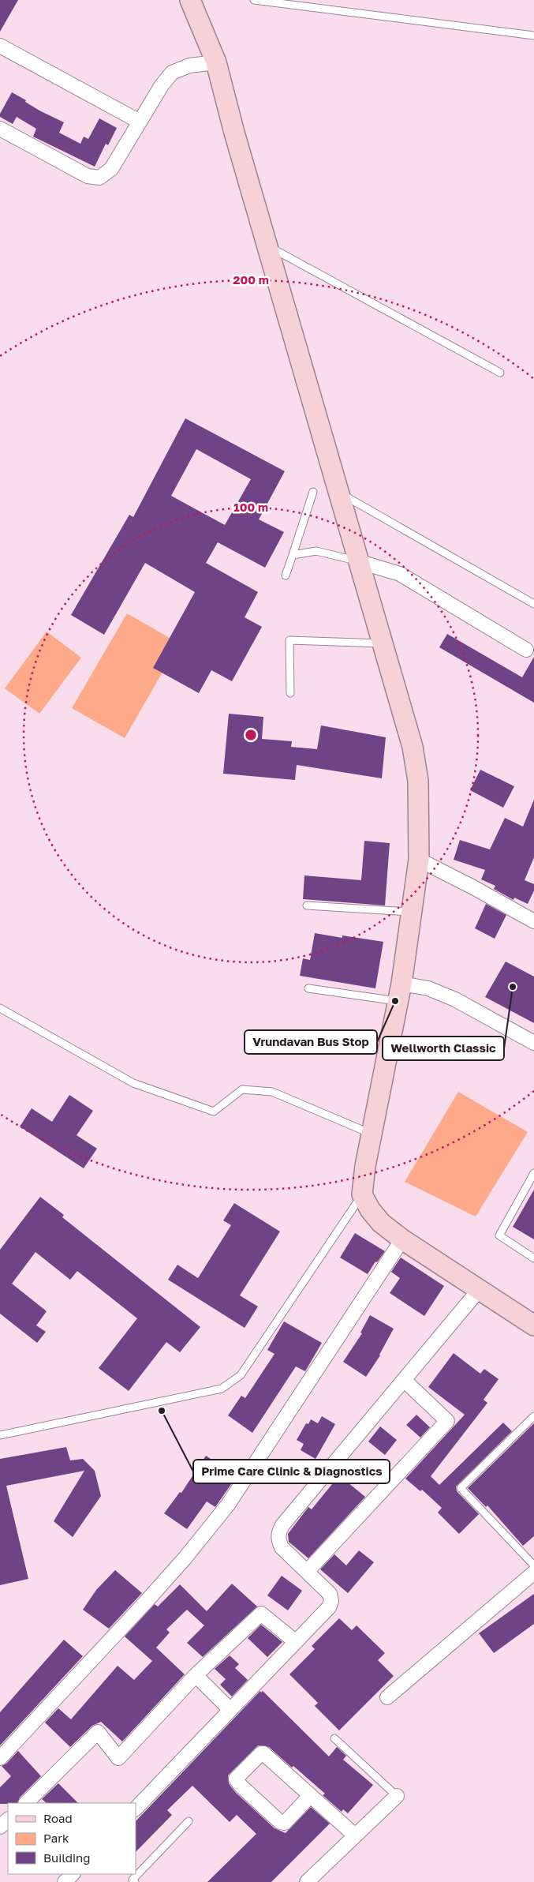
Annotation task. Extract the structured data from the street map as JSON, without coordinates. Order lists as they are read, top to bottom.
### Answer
{
  "places": ["Wellworth Classic", "Vrundavan Bus Stop", "Prime Care Clinic & Diagnostics"],
  "legend": ["Road", "Park", "Building"],
  "rings": ["200 m", "100 m"]
}
